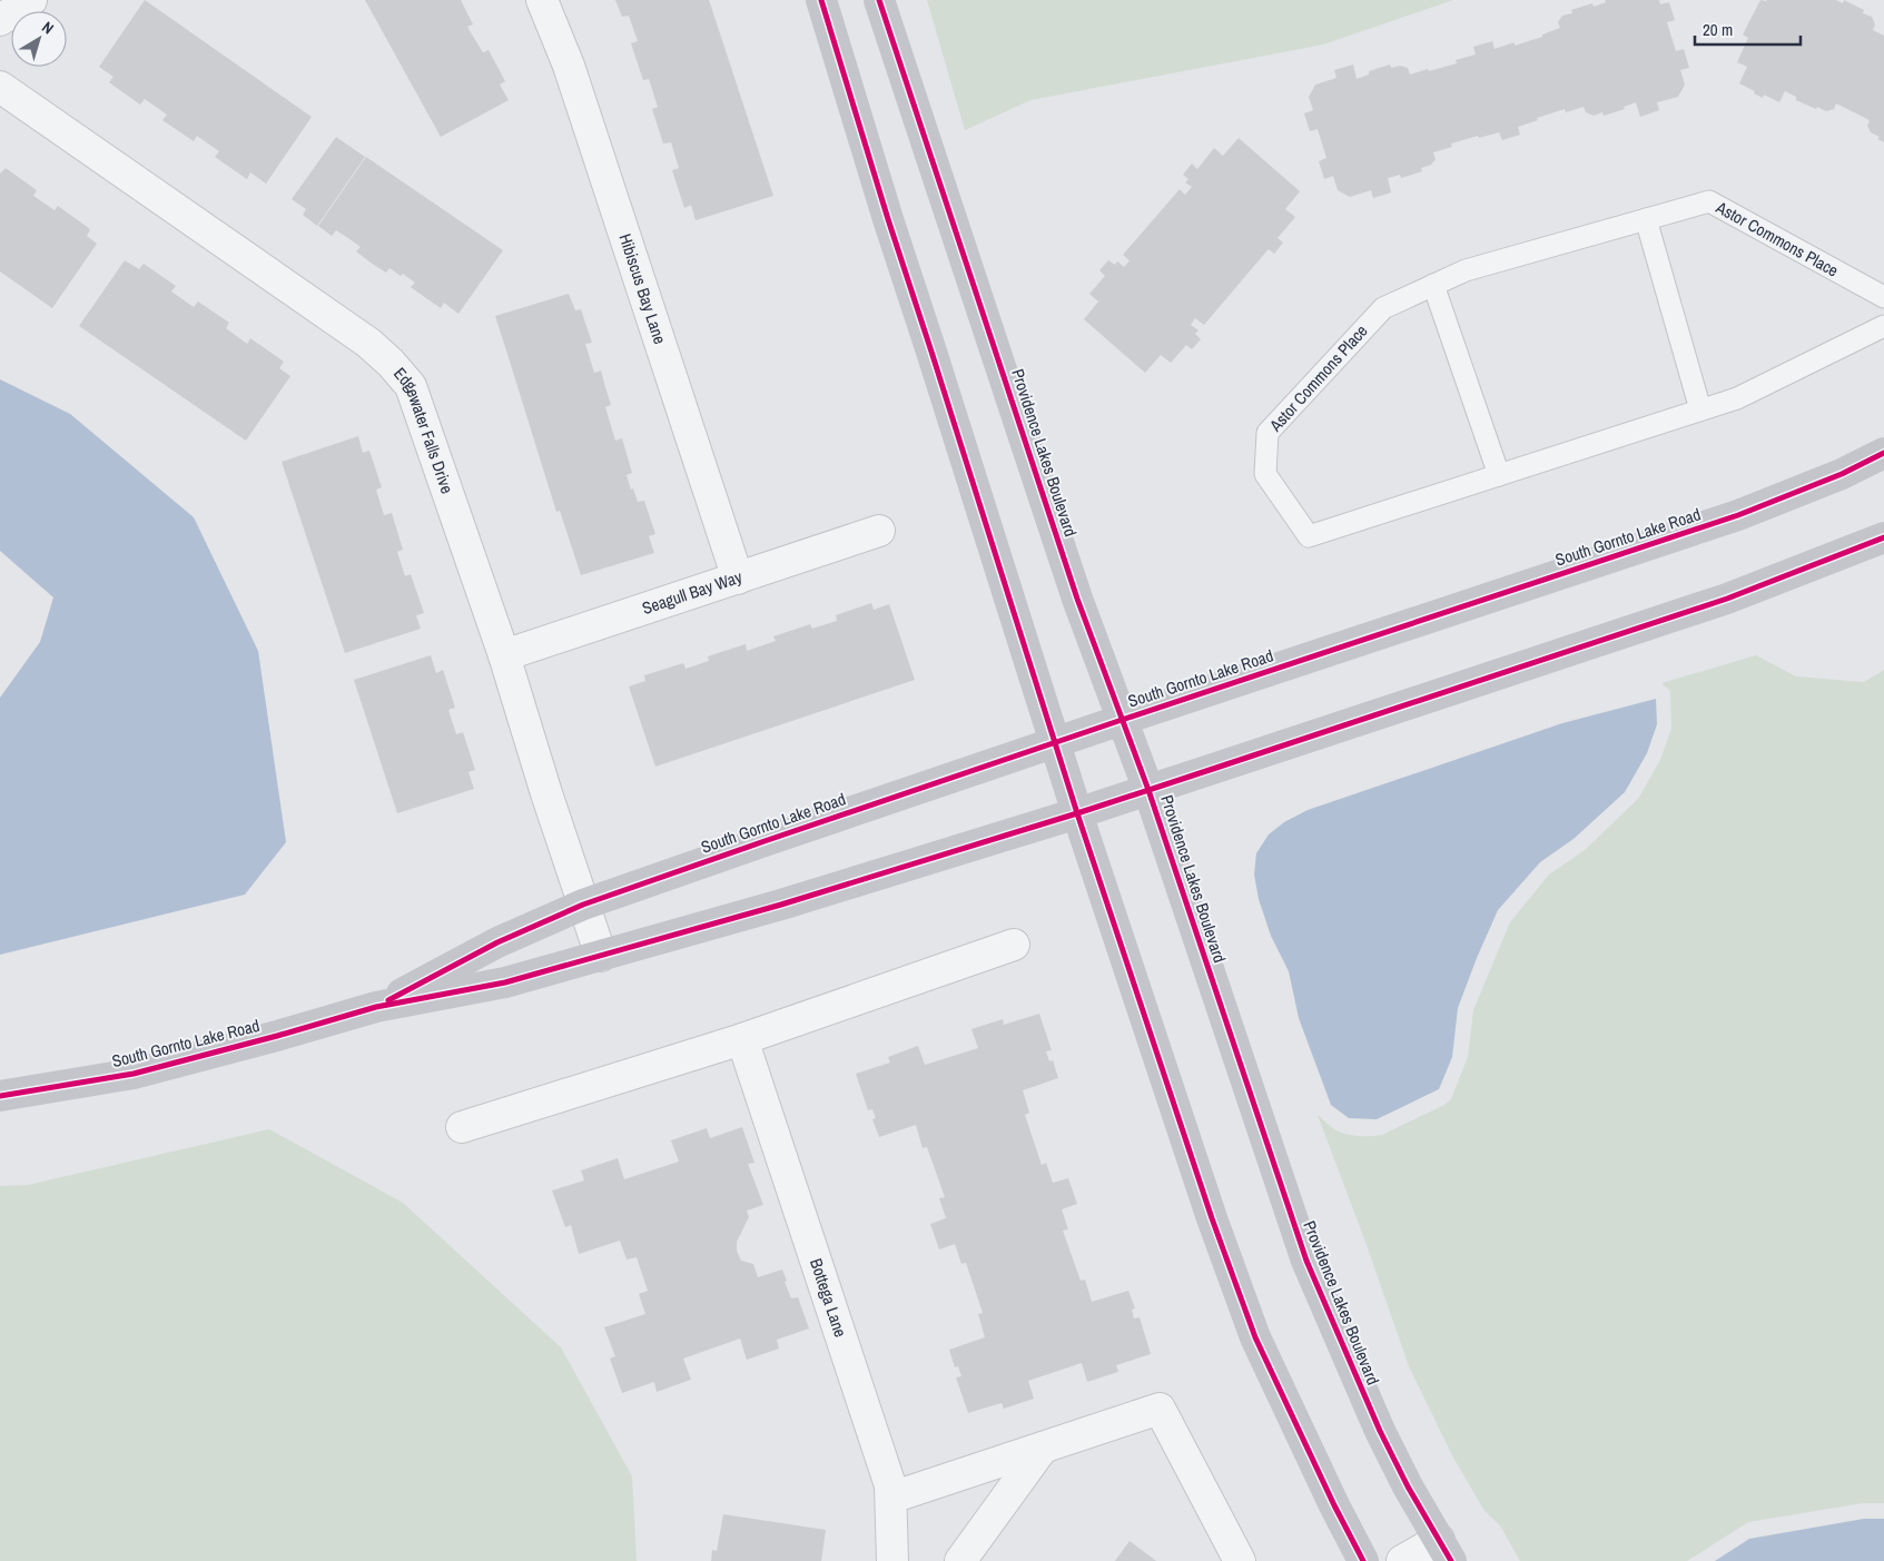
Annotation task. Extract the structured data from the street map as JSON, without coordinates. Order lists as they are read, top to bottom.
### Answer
{
  "streets": {
    "street": [
      "Hibiscus Bay Lane",
      "Edgewater Falls Drive",
      "Providence Lakes Boulevard",
      "South Gornto Lake Road",
      "Seagull Bay Way",
      "Bottega Lane"
    ],
    "lane": ["Astor Commons Place"]
  },
  "crossings": [
    ["Hibiscus Bay Lane", "Seagull Bay Way"],
    ["Edgewater Falls Drive", "South Gornto Lake Road"],
    ["Edgewater Falls Drive", "Seagull Bay Way"],
    ["Providence Lakes Boulevard", "South Gornto Lake Road"]
  ],
  "scale_bar": "20 m",
  "north": "top right"
}
